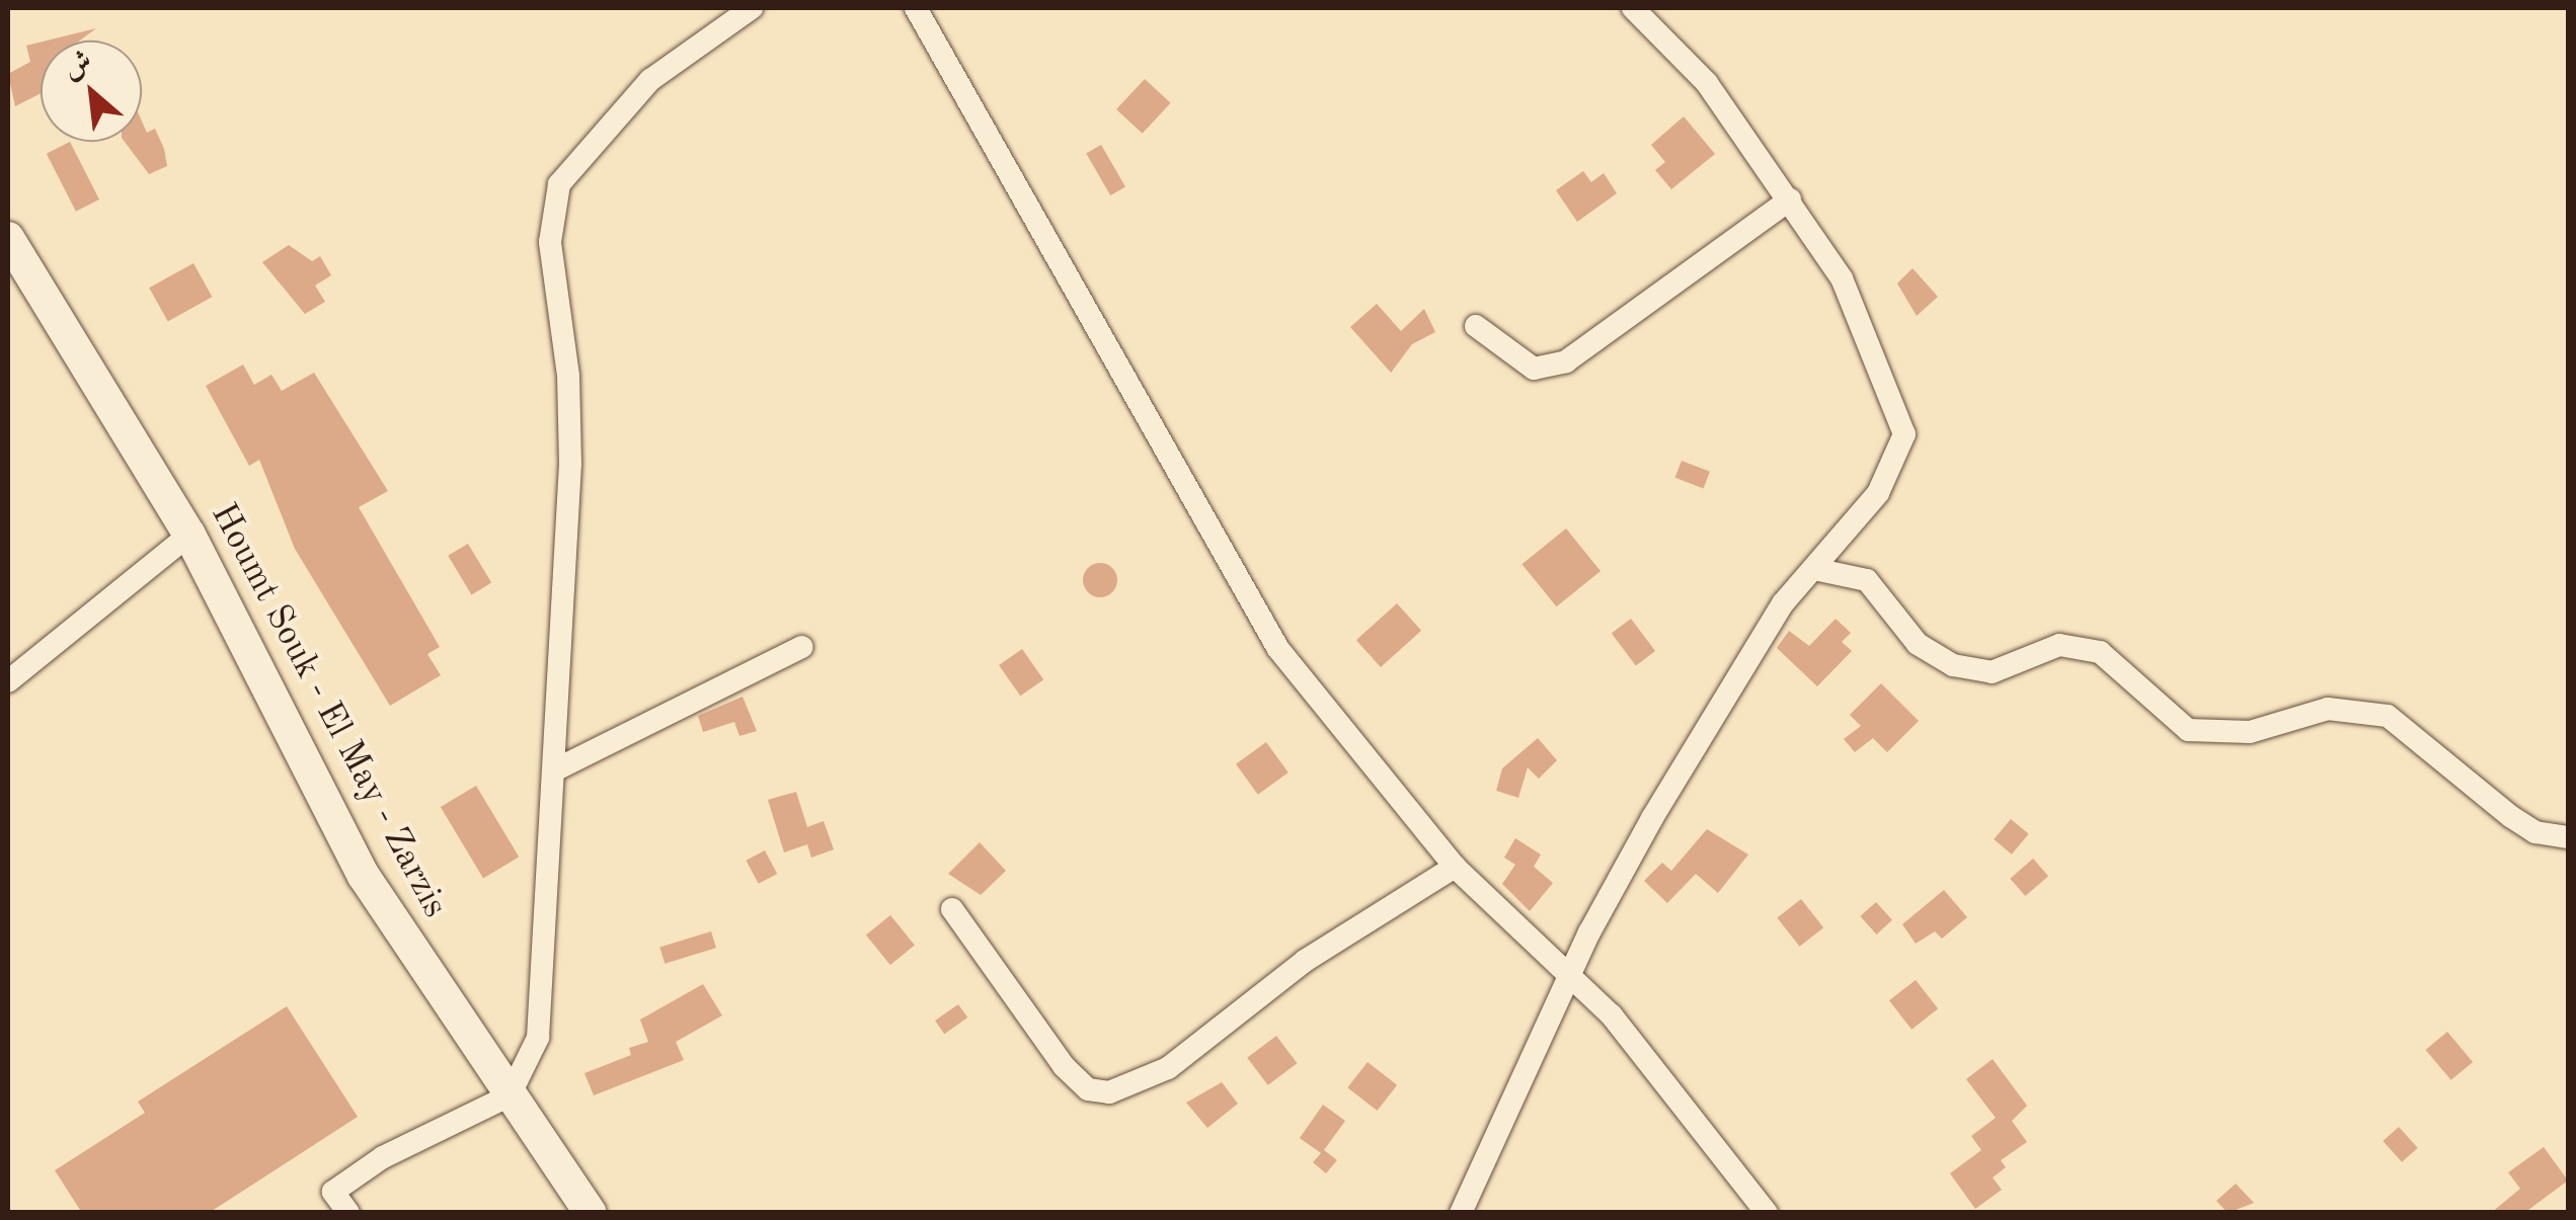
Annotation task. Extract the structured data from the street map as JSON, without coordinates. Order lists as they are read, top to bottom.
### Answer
{
  "streets": {
    "main road": ["Houmt Souk - El May - Zarzis"]
  },
  "north": "top left"
}
